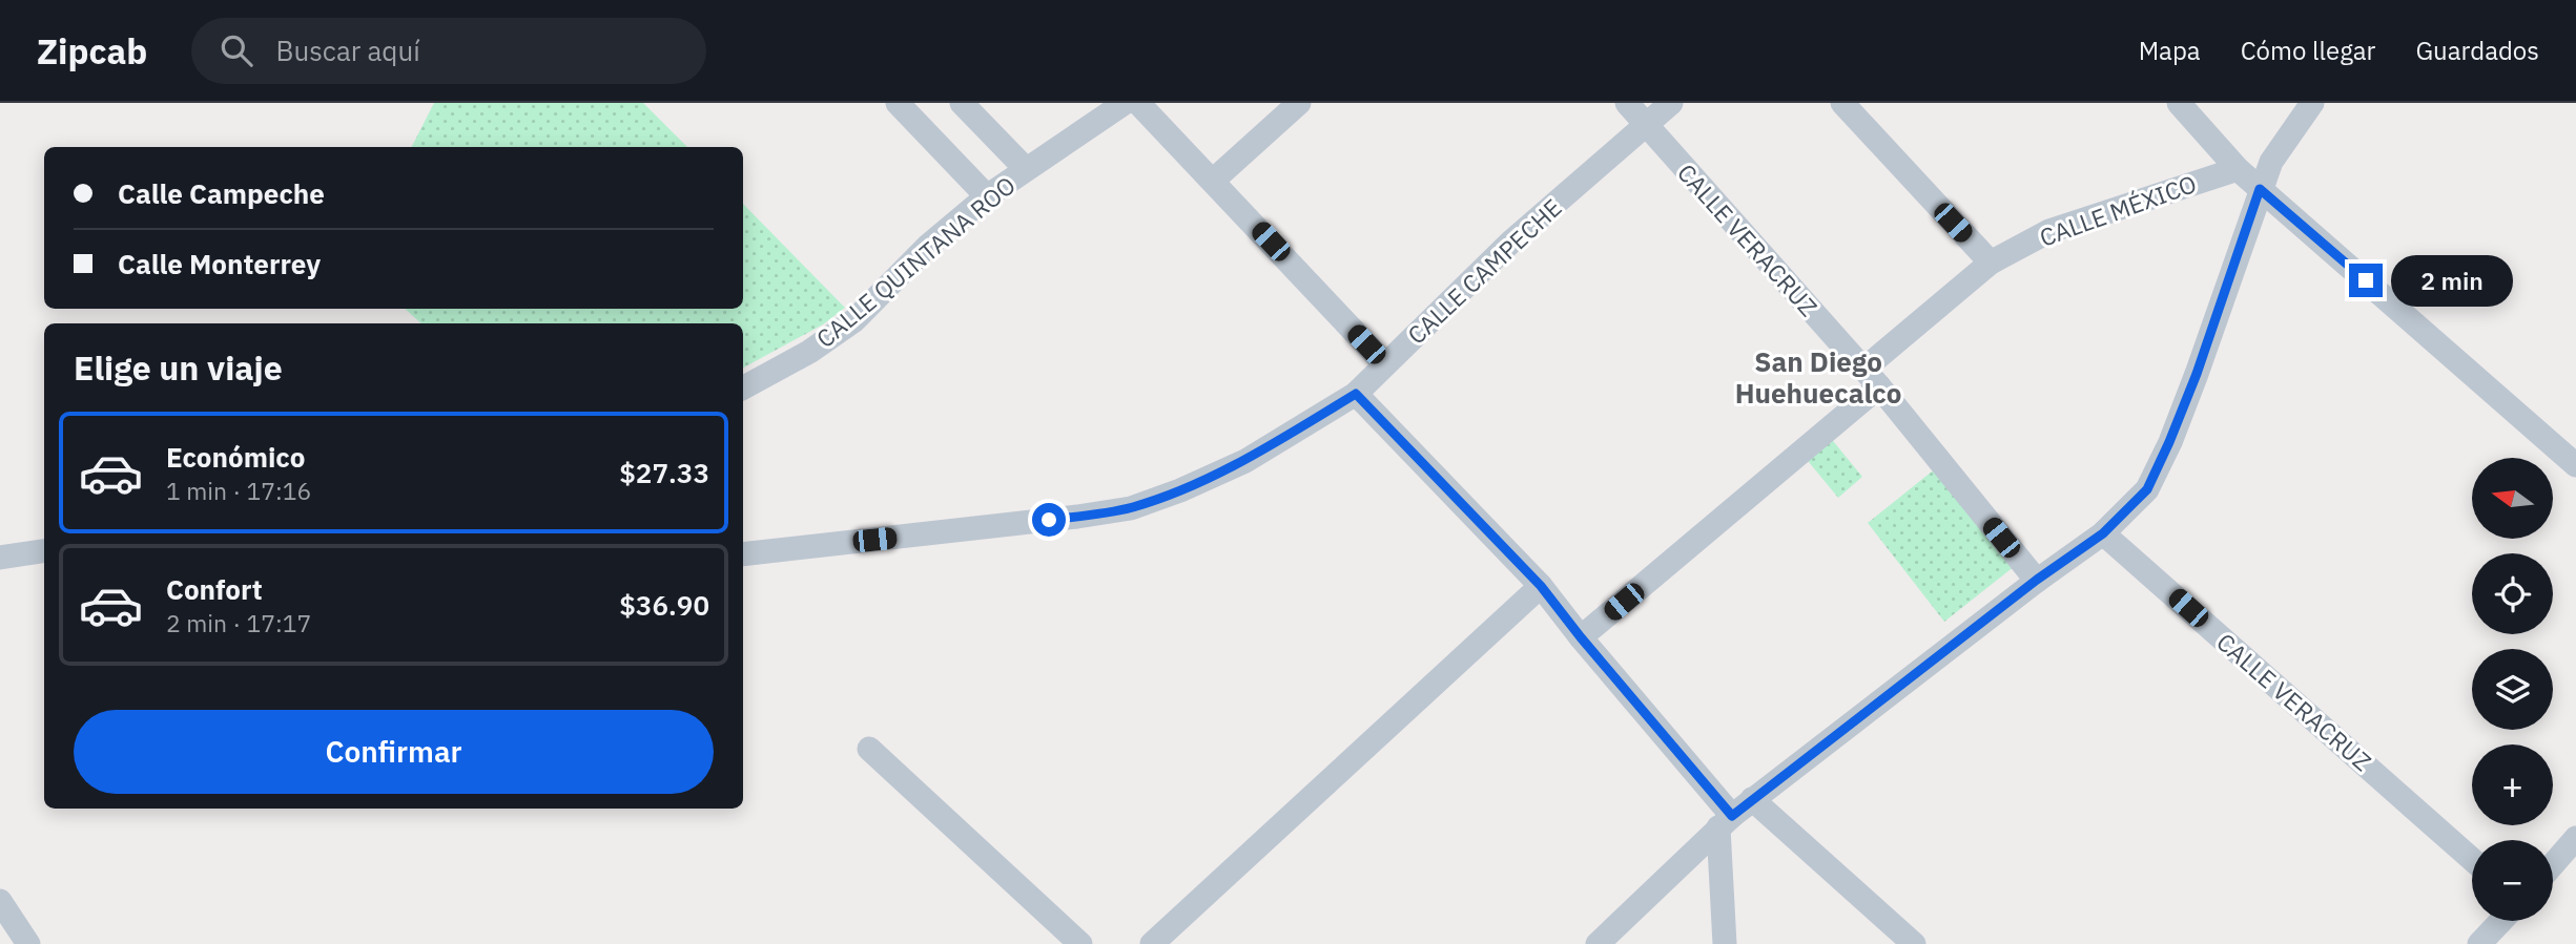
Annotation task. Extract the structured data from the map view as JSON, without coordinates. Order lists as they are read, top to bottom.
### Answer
{
  "streets": {
    "street": [
      "CALLE MÉXICO",
      "CALLE VERACRUZ",
      "CALLE QUINTANA ROO",
      "CALLE CAMPECHE"
    ]
  },
  "crossings": [
    ["CALLE MÉXICO", "CALLE VERACRUZ"],
    ["CALLE VERACRUZ", "CALLE CAMPECHE"]
  ],
  "districts": ["San Diego Huehuecalco"],
  "north": "left",
  "page": {
    "header": "Zipcab",
    "search": "Buscar aquí",
    "nav": ["Mapa", "Cómo llegar", "Guardados"],
    "banner": ["Calle Campeche", "Calle Monterrey"],
    "bubble": "2 min",
    "heading": "Elige un viaje",
    "list": [
      {
        "name": "Económico",
        "note": "1 min · 17:16",
        "value": "$27.33"
      },
      {
        "name": "Confort",
        "note": "2 min · 17:17",
        "value": "$36.90"
      }
    ],
    "map_buttons": ["+", "−"],
    "buttons": "Confirmar"
  }
}
